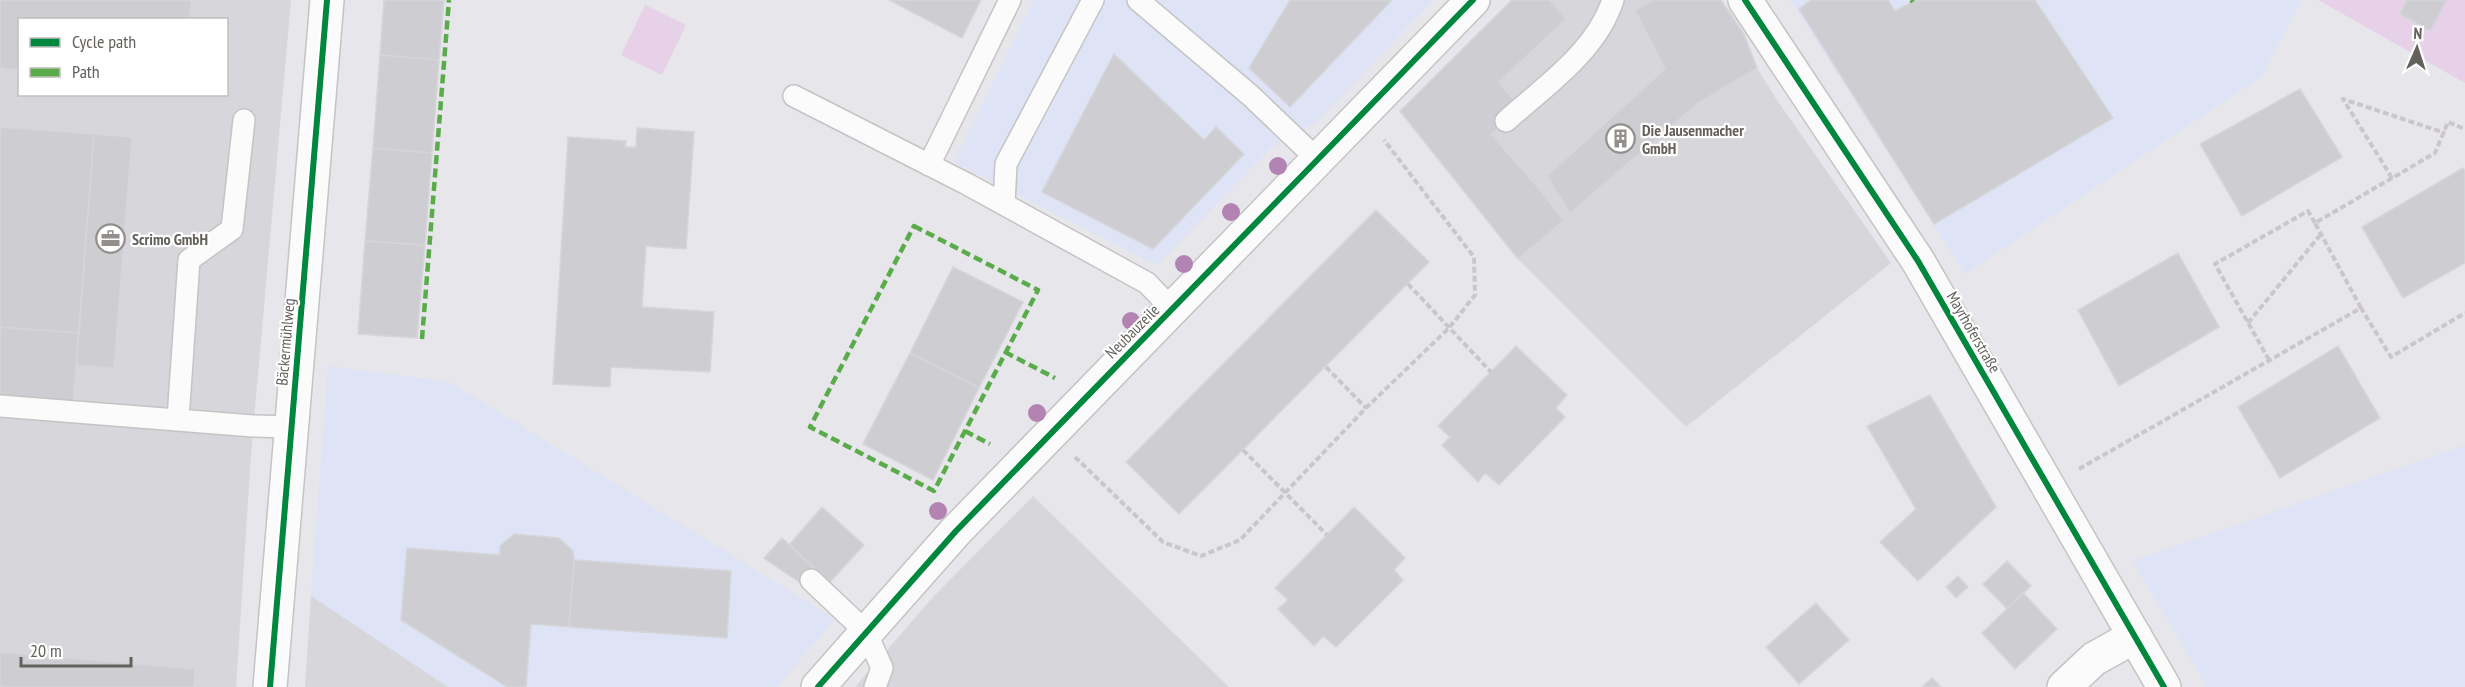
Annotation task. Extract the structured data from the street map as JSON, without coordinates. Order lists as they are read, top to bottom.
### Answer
{
  "streets": {
    "street": ["Neubauzeile", "Mayrhoferstraße", "Bäckermühlweg"]
  },
  "places": {
    "building": ["Die Jausenmacher GmbH"],
    "office": ["Scrimo GmbH"]
  },
  "legend": ["Cycle path", "Path"],
  "scale_bar": "20 m",
  "north": "top"
}
